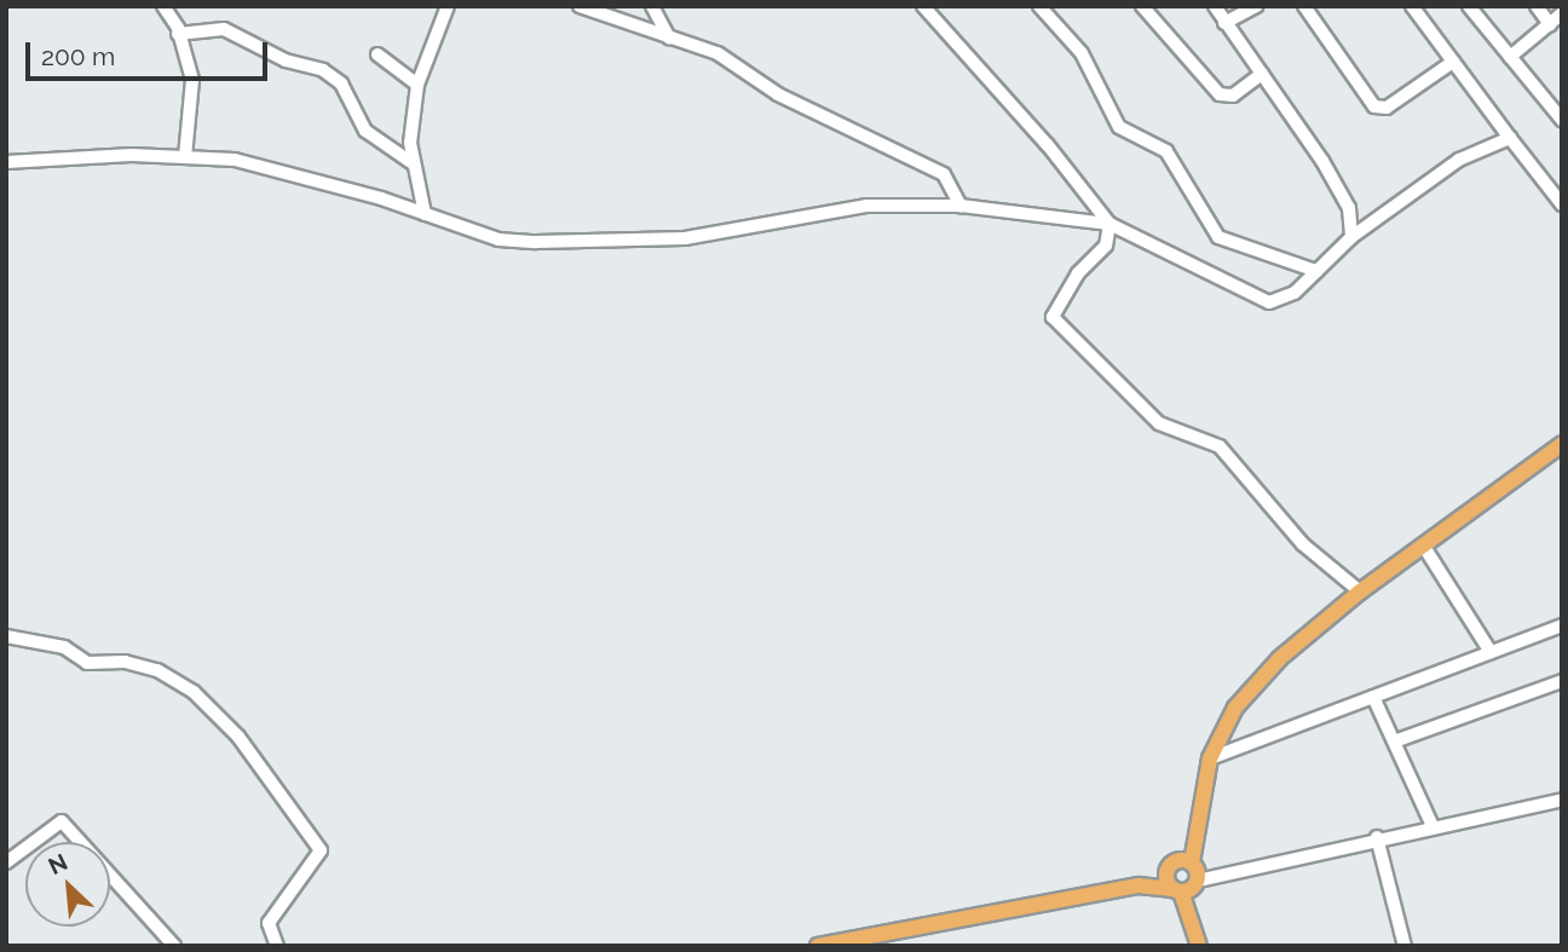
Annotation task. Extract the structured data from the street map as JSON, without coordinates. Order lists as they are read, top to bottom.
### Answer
{
  "scale_bar": "200 m",
  "north": "top left"
}
